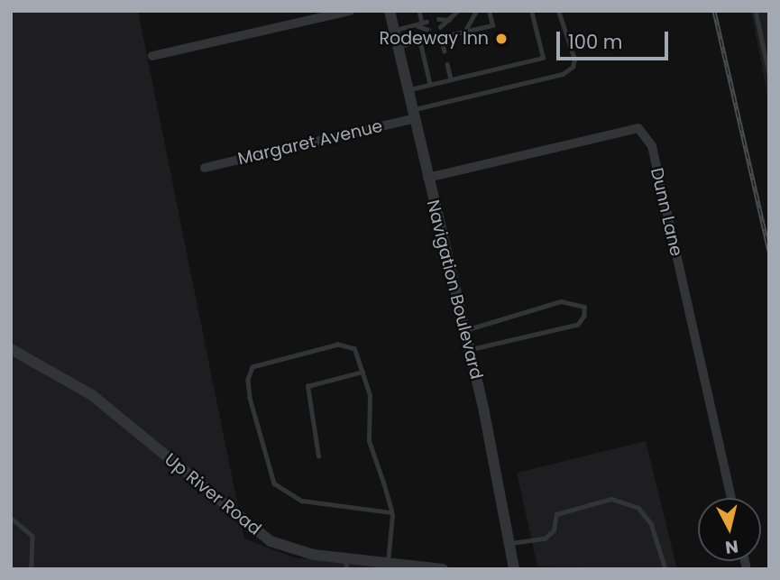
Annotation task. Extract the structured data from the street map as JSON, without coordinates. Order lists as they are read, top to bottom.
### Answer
{
  "streets": {
    "street": [
      "Margaret Avenue",
      "Dunn Lane",
      "Navigation Boulevard",
      "Up River Road"
    ]
  },
  "crossings": [
    ["Margaret Avenue", "Navigation Boulevard"],
    ["Dunn Lane", "Navigation Boulevard"]
  ],
  "places": ["Rodeway Inn"],
  "scale_bar": "100 m",
  "north": "bottom"
}
